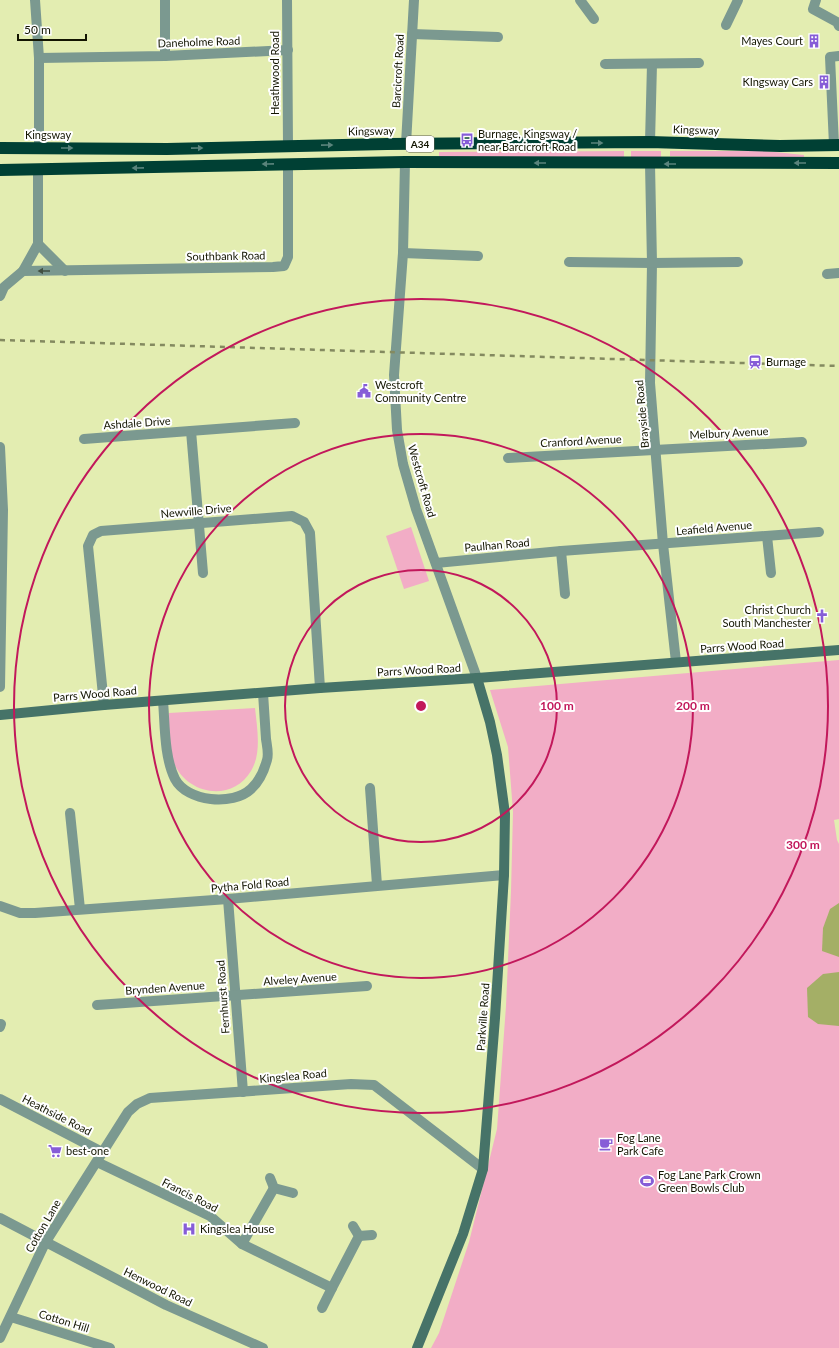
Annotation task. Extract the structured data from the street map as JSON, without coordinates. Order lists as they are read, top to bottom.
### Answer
{
  "streets": {
    "highway": ["Kingsway", "A34"],
    "street": [
      "Daneholme Road",
      "Barcicroft Road",
      "Heathwood Road",
      "Southbank Road",
      "Brayside Road",
      "Ashdale Drive",
      "Melbury Avenue",
      "Cranford Avenue",
      "Westcroft Road",
      "Newville Drive",
      "Leafield Avenue",
      "Paulhan Road",
      "Parrs Wood Road",
      "Pytha Fold Road",
      "Alveley Avenue",
      "Brynden Avenue",
      "Fernhurst Road",
      "Parkville Road",
      "Kingslea Road",
      "Heathside Road",
      "Francis Road",
      "Cotton Lane",
      "Henwood Road",
      "Cotton Hill"
    ]
  },
  "crossings": [
    ["Daneholme Road", "Heathwood Road"],
    ["Barcicroft Road", "Kingsway"],
    ["Heathwood Road", "Kingsway"],
    ["A34", "Southbank Road"],
    ["A34", "Brayside Road"],
    ["A34", "Westcroft Road"],
    ["Brayside Road", "Melbury Avenue"],
    ["Brayside Road", "Cranford Avenue"],
    ["Brayside Road", "Leafield Avenue"],
    ["Brayside Road", "Paulhan Road"],
    ["Brayside Road", "Parrs Wood Road"],
    ["Melbury Avenue", "Cranford Avenue"],
    ["Westcroft Road", "Paulhan Road"],
    ["Westcroft Road", "Parrs Wood Road"],
    ["Westcroft Road", "Parkville Road"],
    ["Newville Drive", "Parrs Wood Road"],
    ["Leafield Avenue", "Paulhan Road"],
    ["Parrs Wood Road", "Parkville Road"],
    ["Pytha Fold Road", "Fernhurst Road"],
    ["Pytha Fold Road", "Parkville Road"],
    ["Alveley Avenue", "Brynden Avenue"],
    ["Alveley Avenue", "Fernhurst Road"],
    ["Brynden Avenue", "Fernhurst Road"],
    ["Fernhurst Road", "Kingslea Road"],
    ["Parkville Road", "Kingslea Road"],
    ["Kingslea Road", "Heathside Road"],
    ["Kingslea Road", "Cotton Lane"],
    ["Heathside Road", "Cotton Lane"],
    ["Francis Road", "Cotton Lane"],
    ["Cotton Lane", "Henwood Road"],
    ["Cotton Lane", "Cotton Hill"]
  ],
  "places": {
    "building": ["Mayes Court", "KIngsway Cars"],
    "bus stop": ["Burnage, Kingsway / near Barcicroft Road"],
    "station": ["Burnage"],
    "public building": ["Westcroft Community Centre"],
    "church": ["Christ Church South Manchester"],
    "cafe": ["Fog Lane Park Cafe"],
    "supermarket": ["best-one"],
    "sports": ["Fog Lane Park Crown Green Bowls Club"],
    "hospital": ["Kingslea House"]
  },
  "scale_bar": "50 m",
  "rings": ["100 m", "200 m", "300 m"]
}
